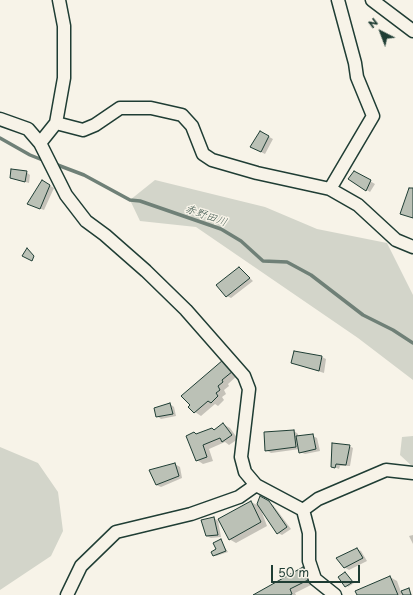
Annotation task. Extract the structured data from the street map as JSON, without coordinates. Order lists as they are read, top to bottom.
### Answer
{
  "water": ["赤野田川"],
  "scale_bar": "50 m",
  "north": "top left"
}
